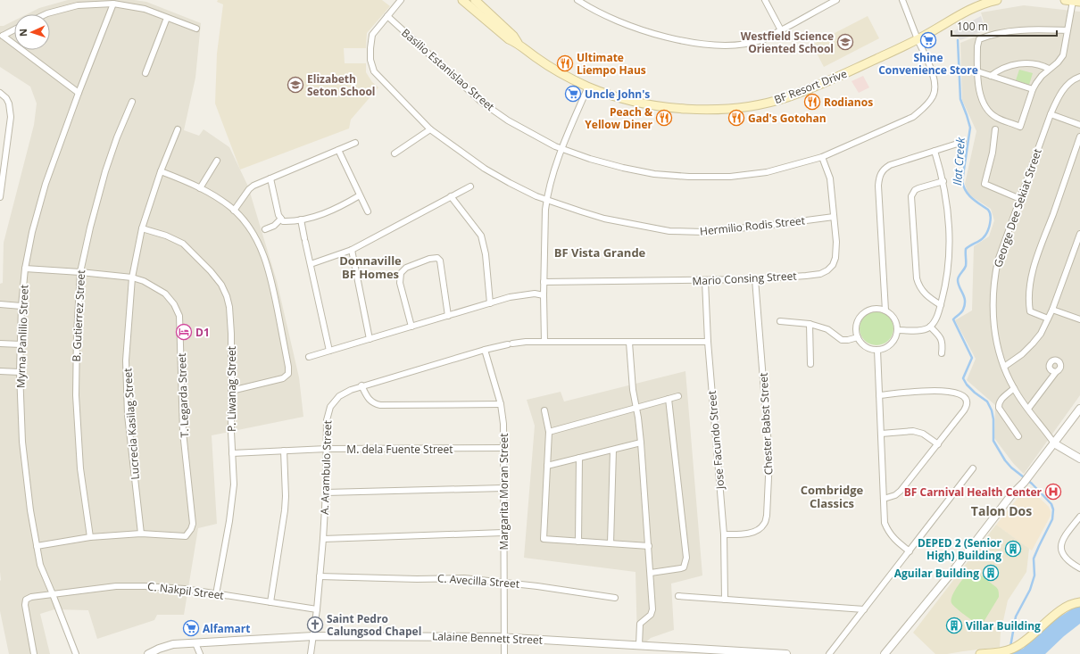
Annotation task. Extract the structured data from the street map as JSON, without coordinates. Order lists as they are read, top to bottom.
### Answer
{
  "streets": {
    "main road": ["BF Resort Drive"],
    "street": [
      "Basilio Estanislao Street",
      "George Dee Sekiat Street",
      "Hermilio Rodis Street",
      "Mario Consing Street",
      "B. Gutierrez Street",
      "Myrna Panlilio Street",
      "P. Liwanag Street",
      "T. Legarda Street",
      "Lucrecia Kasilag Street",
      "Chester Babst Street",
      "Jose Facundo Street",
      "M. dela Fuente Street",
      "A. Arambulo Street",
      "Margarita Moran Street",
      "C. Avecilla Street",
      "C. Nakpil Street",
      "Lalaine Bennett Street"
    ]
  },
  "crossings": [
    ["Basilio Estanislao Street", "BF Resort Drive"],
    ["Basilio Estanislao Street", "Hermilio Rodis Street"],
    ["Basilio Estanislao Street", "Mario Consing Street"],
    ["Hermilio Rodis Street", "Mario Consing Street"],
    ["Mario Consing Street", "Chester Babst Street"],
    ["Mario Consing Street", "Jose Facundo Street"],
    ["B. Gutierrez Street", "T. Legarda Street"],
    ["Myrna Panlilio Street", "T. Legarda Street"],
    ["Myrna Panlilio Street", "C. Nakpil Street"],
    ["P. Liwanag Street", "Lucrecia Kasilag Street"],
    ["P. Liwanag Street", "M. dela Fuente Street"],
    ["P. Liwanag Street", "C. Nakpil Street"],
    ["T. Legarda Street", "Lucrecia Kasilag Street"],
    ["Chester Babst Street", "Jose Facundo Street"],
    ["Jose Facundo Street", "A. Arambulo Street"],
    ["M. dela Fuente Street", "A. Arambulo Street"],
    ["M. dela Fuente Street", "Margarita Moran Street"],
    ["A. Arambulo Street", "Margarita Moran Street"],
    ["A. Arambulo Street", "C. Avecilla Street"],
    ["A. Arambulo Street", "C. Nakpil Street"],
    ["A. Arambulo Street", "Lalaine Bennett Street"],
    ["Margarita Moran Street", "C. Avecilla Street"],
    ["Margarita Moran Street", "Lalaine Bennett Street"]
  ],
  "districts": [
    "BF Vista Grande",
    "Donnaville BF Homes",
    "Combridge Classics",
    "Talon Dos"
  ],
  "water": ["Ilat Creek"],
  "places": {
    "supermarket": ["Shine Convenience Store", "Uncle John's", "Alfamart"],
    "school or university": ["Westfield Science Oriented School", "Elizabeth Seton School"],
    "restaurant": [
      "Ultimate Liempo Haus",
      "Rodianos",
      "Peach & Yellow Diner",
      "Gad's Gotohan"
    ],
    "hotel": ["D1"],
    "hospital": ["BF Carnival Health Center"],
    "building": ["DEPED 2 (Senior High) Building", "Aguilar Building", "Villar Building"],
    "church": ["Saint Pedro Calungsod Chapel"]
  },
  "scale_bar": "100 m",
  "north": "left"
}
